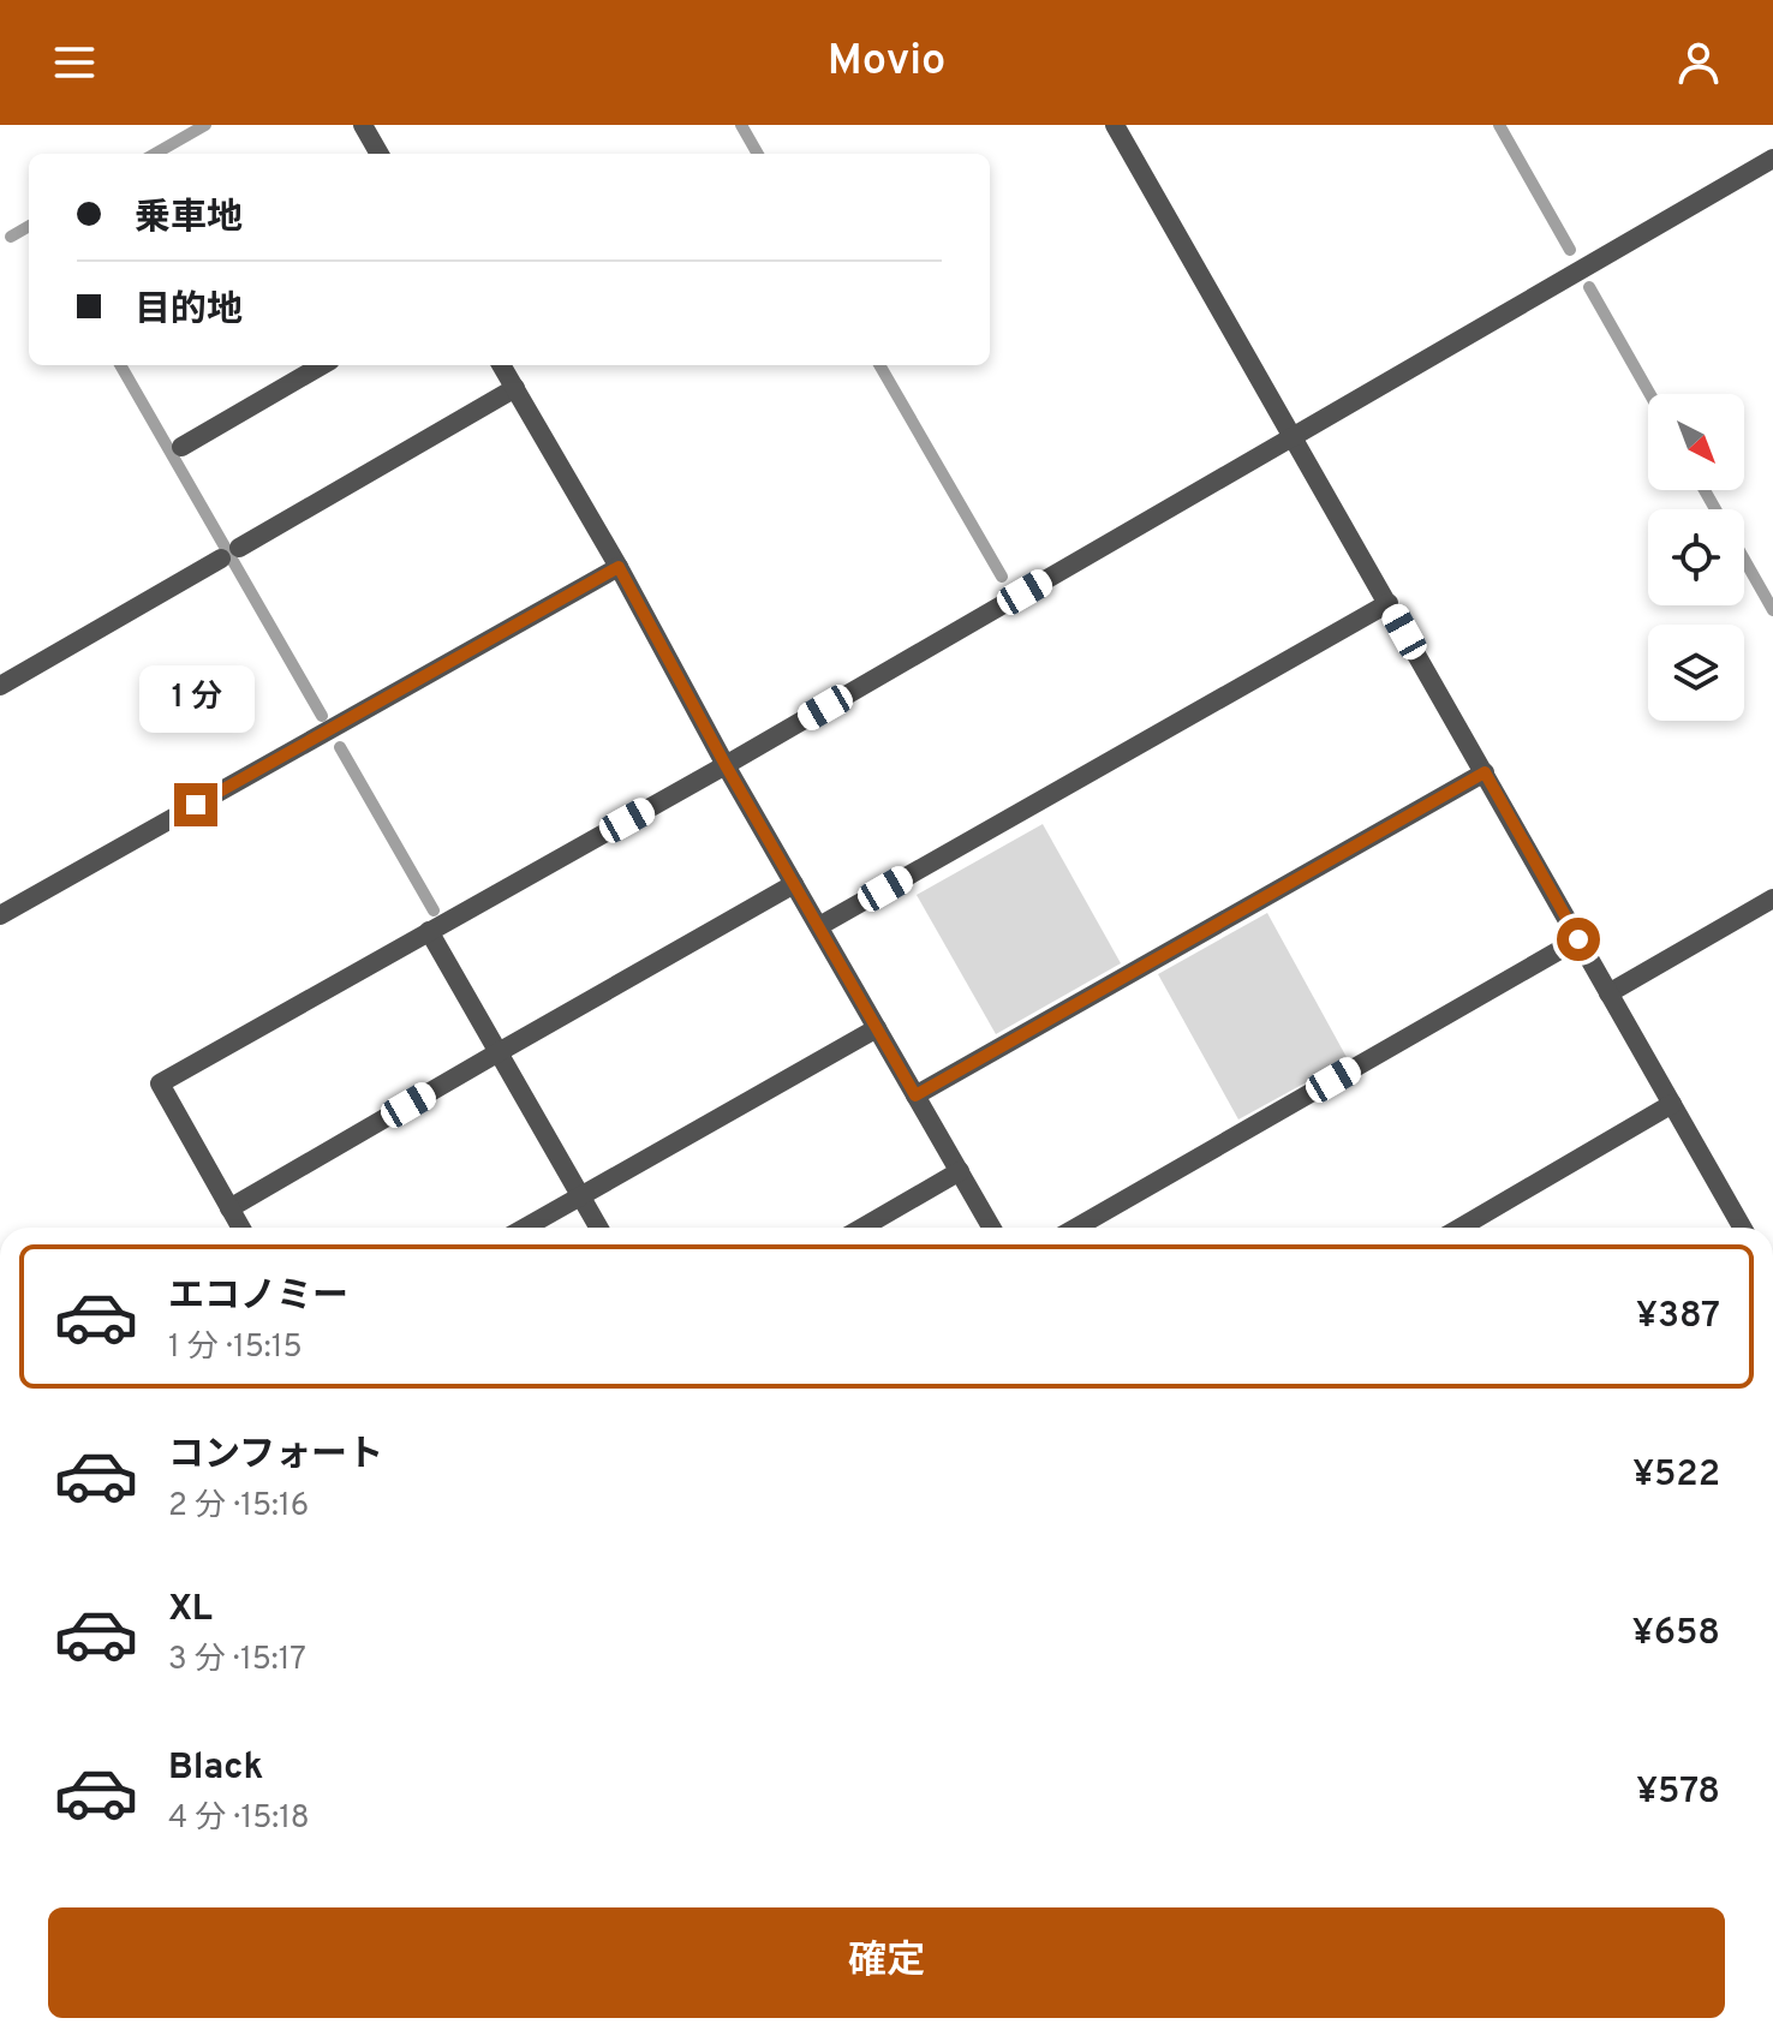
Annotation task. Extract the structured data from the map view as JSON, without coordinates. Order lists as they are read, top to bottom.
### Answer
{
  "north": "bottom right",
  "page": {
    "header": "Movio",
    "banner": ["乗車地", "目的地"],
    "bubble": "1 分",
    "list": [
      {
        "name": "エコノミー",
        "note": "1 分 · 15:15",
        "value": "¥387"
      },
      {
        "name": "コンフォート",
        "note": "2 分 · 15:16",
        "value": "¥522"
      },
      {
        "name": "XL",
        "note": "3 分 · 15:17",
        "value": "¥658"
      },
      {
        "name": "Black",
        "note": "4 分 · 15:18",
        "value": "¥578"
      }
    ],
    "buttons": "確定"
  }
}
